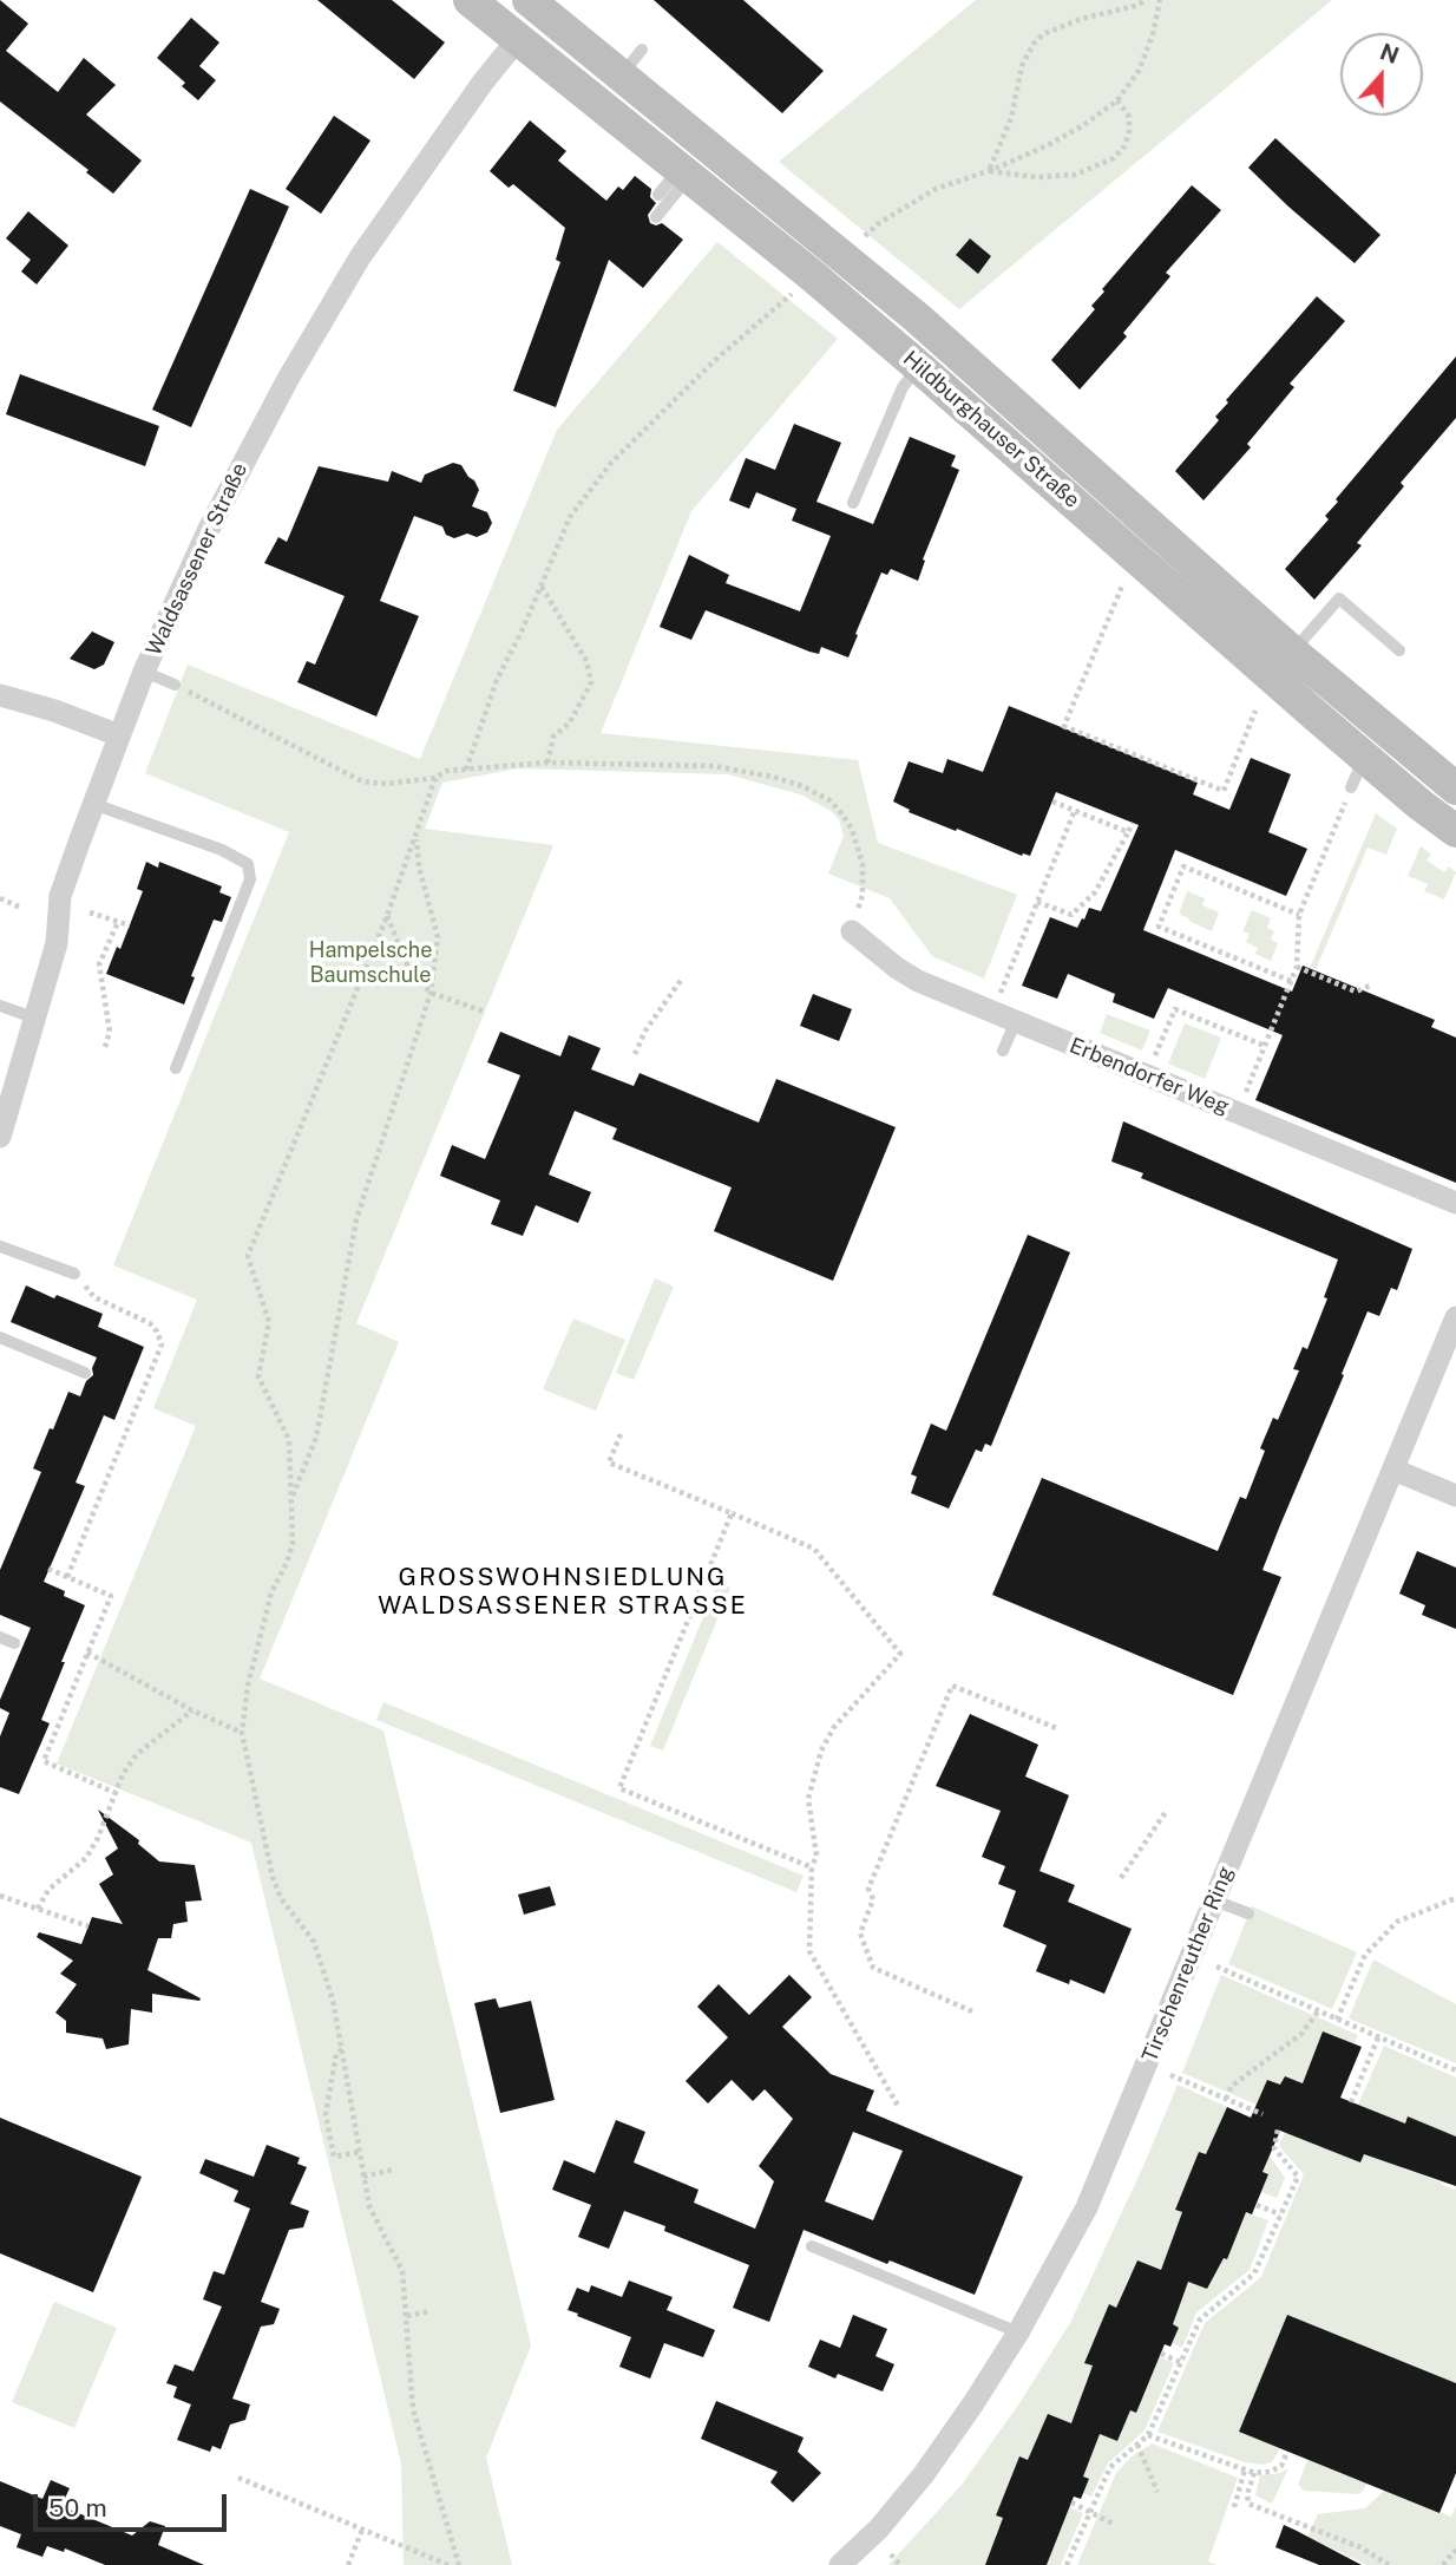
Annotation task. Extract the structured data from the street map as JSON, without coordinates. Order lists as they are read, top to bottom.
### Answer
{
  "streets": {
    "main road": ["Hildburghauser Straße"],
    "street": ["Waldsassener Straße", "Erbendorfer Weg", "Tirschenreuther Ring"]
  },
  "crossings": [
    ["Hildburghauser Straße", "Waldsassener Straße"]
  ],
  "districts": ["GROSSWOHNSIEDLUNG WALDSASSENER STRASSE"],
  "parks": ["Hampelsche Baumschule"],
  "scale_bar": "50 m",
  "north": "top"
}
